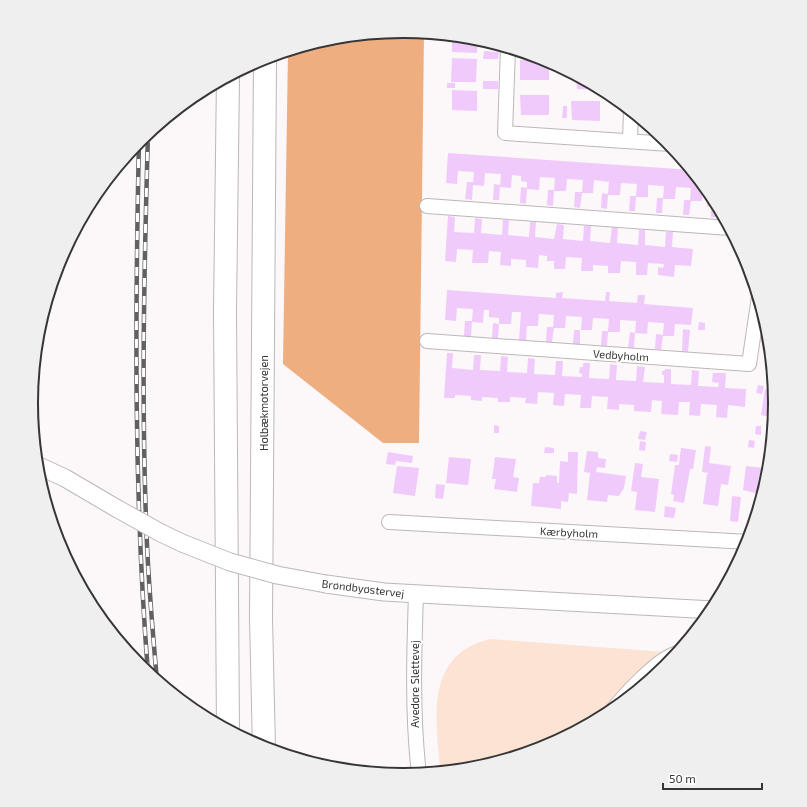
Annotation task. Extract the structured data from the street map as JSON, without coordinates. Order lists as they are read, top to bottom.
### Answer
{
  "streets": {
    "highway": ["Holbækmotorvejen"],
    "street": [
      "Vedbyholm",
      "Kærbyholm",
      "Brøndbyøstervej",
      "Avedøre Slettevej"
    ]
  },
  "crossings": [
    ["Brøndbyøstervej", "Avedøre Slettevej"]
  ],
  "scale_bar": "50 m"
}
